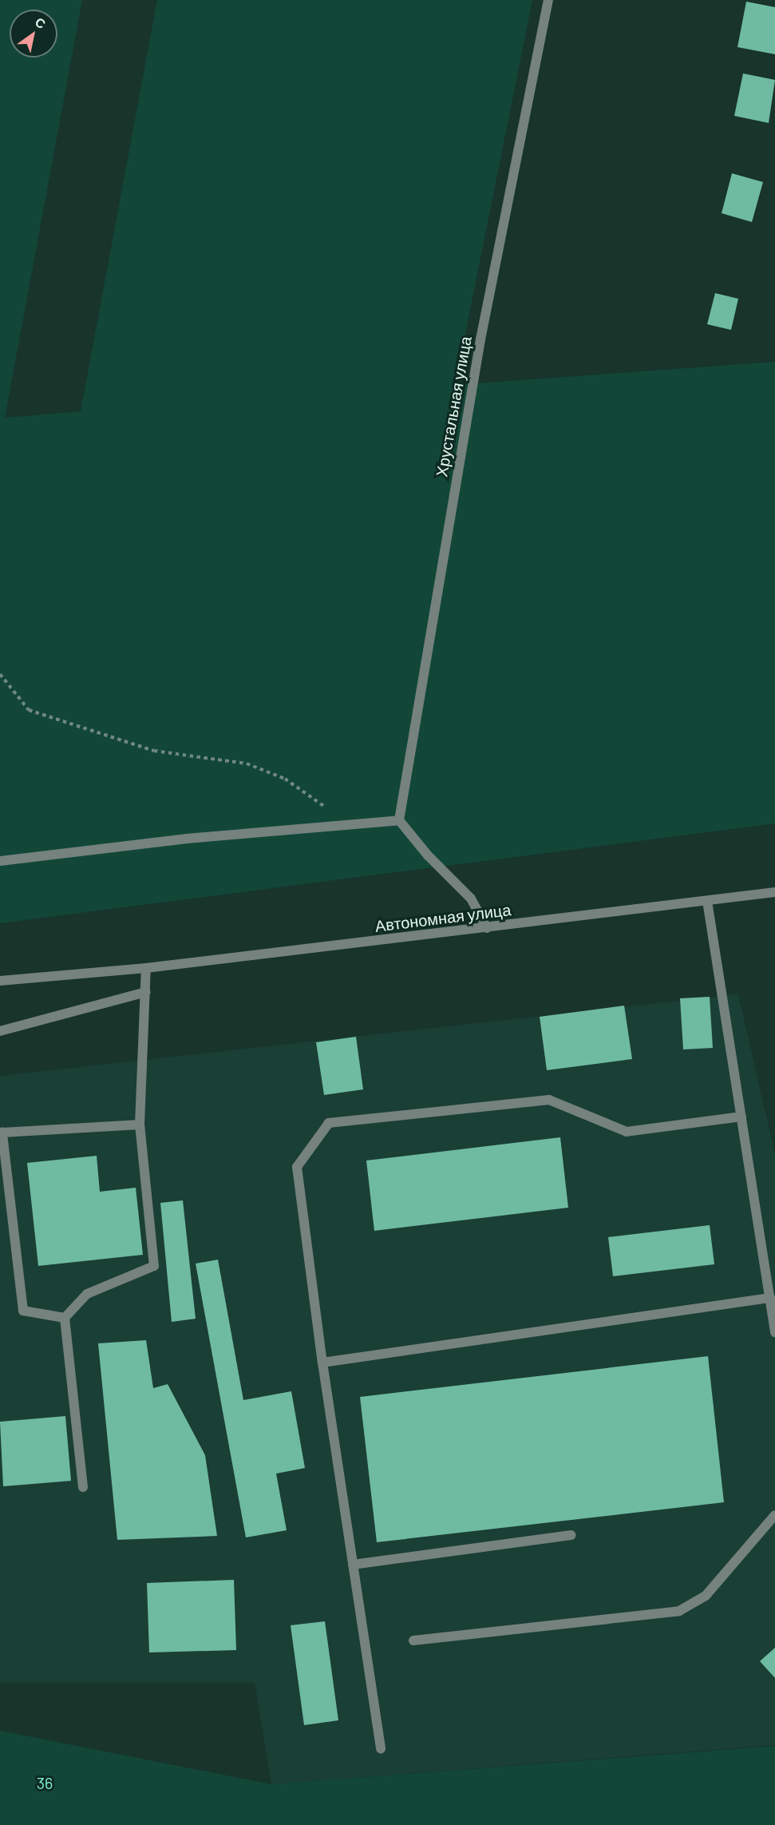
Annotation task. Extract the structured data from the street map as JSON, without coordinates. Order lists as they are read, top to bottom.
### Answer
{
  "streets": {
    "street": ["Хрустальная улица", "Автономная улица"]
  },
  "parks": ["36"],
  "north": "top right"
}
